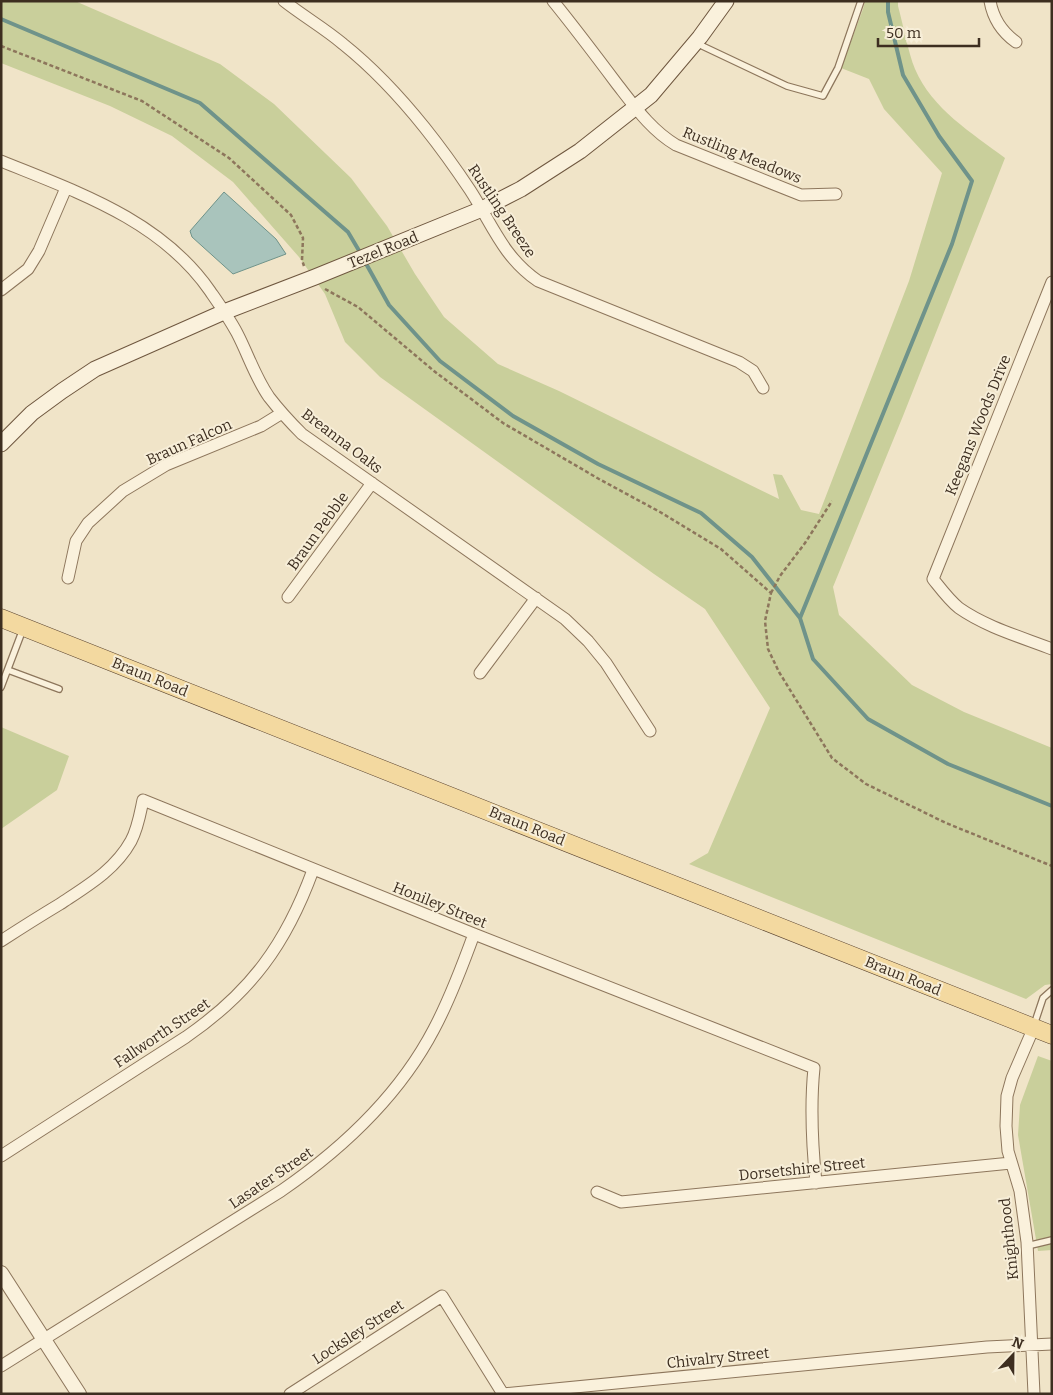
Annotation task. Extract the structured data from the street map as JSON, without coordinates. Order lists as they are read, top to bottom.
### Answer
{
  "streets": {
    "main road": ["Tezel Road", "Braun Road"],
    "street": [
      "Rustling Meadows",
      "Rustling Breeze",
      "Keegans Woods Drive",
      "Breanna Oaks",
      "Braun Falcon",
      "Braun Pebble",
      "Honiley Street",
      "Fallworth Street",
      "Dorsetshire Street",
      "Lasater Street",
      "Knighthood",
      "Locksley Street",
      "Chivalry Street"
    ]
  },
  "crossings": [
    ["Rustling Meadows", "Tezel Road"],
    ["Rustling Breeze", "Tezel Road"],
    ["Tezel Road", "Breanna Oaks"],
    ["Breanna Oaks", "Braun Falcon"],
    ["Breanna Oaks", "Braun Pebble"],
    ["Braun Road", "Knighthood"],
    ["Honiley Street", "Fallworth Street"],
    ["Honiley Street", "Dorsetshire Street"],
    ["Honiley Street", "Lasater Street"],
    ["Dorsetshire Street", "Knighthood"],
    ["Knighthood", "Chivalry Street"],
    ["Locksley Street", "Chivalry Street"]
  ],
  "scale_bar": "50 m",
  "north": "top"
}
